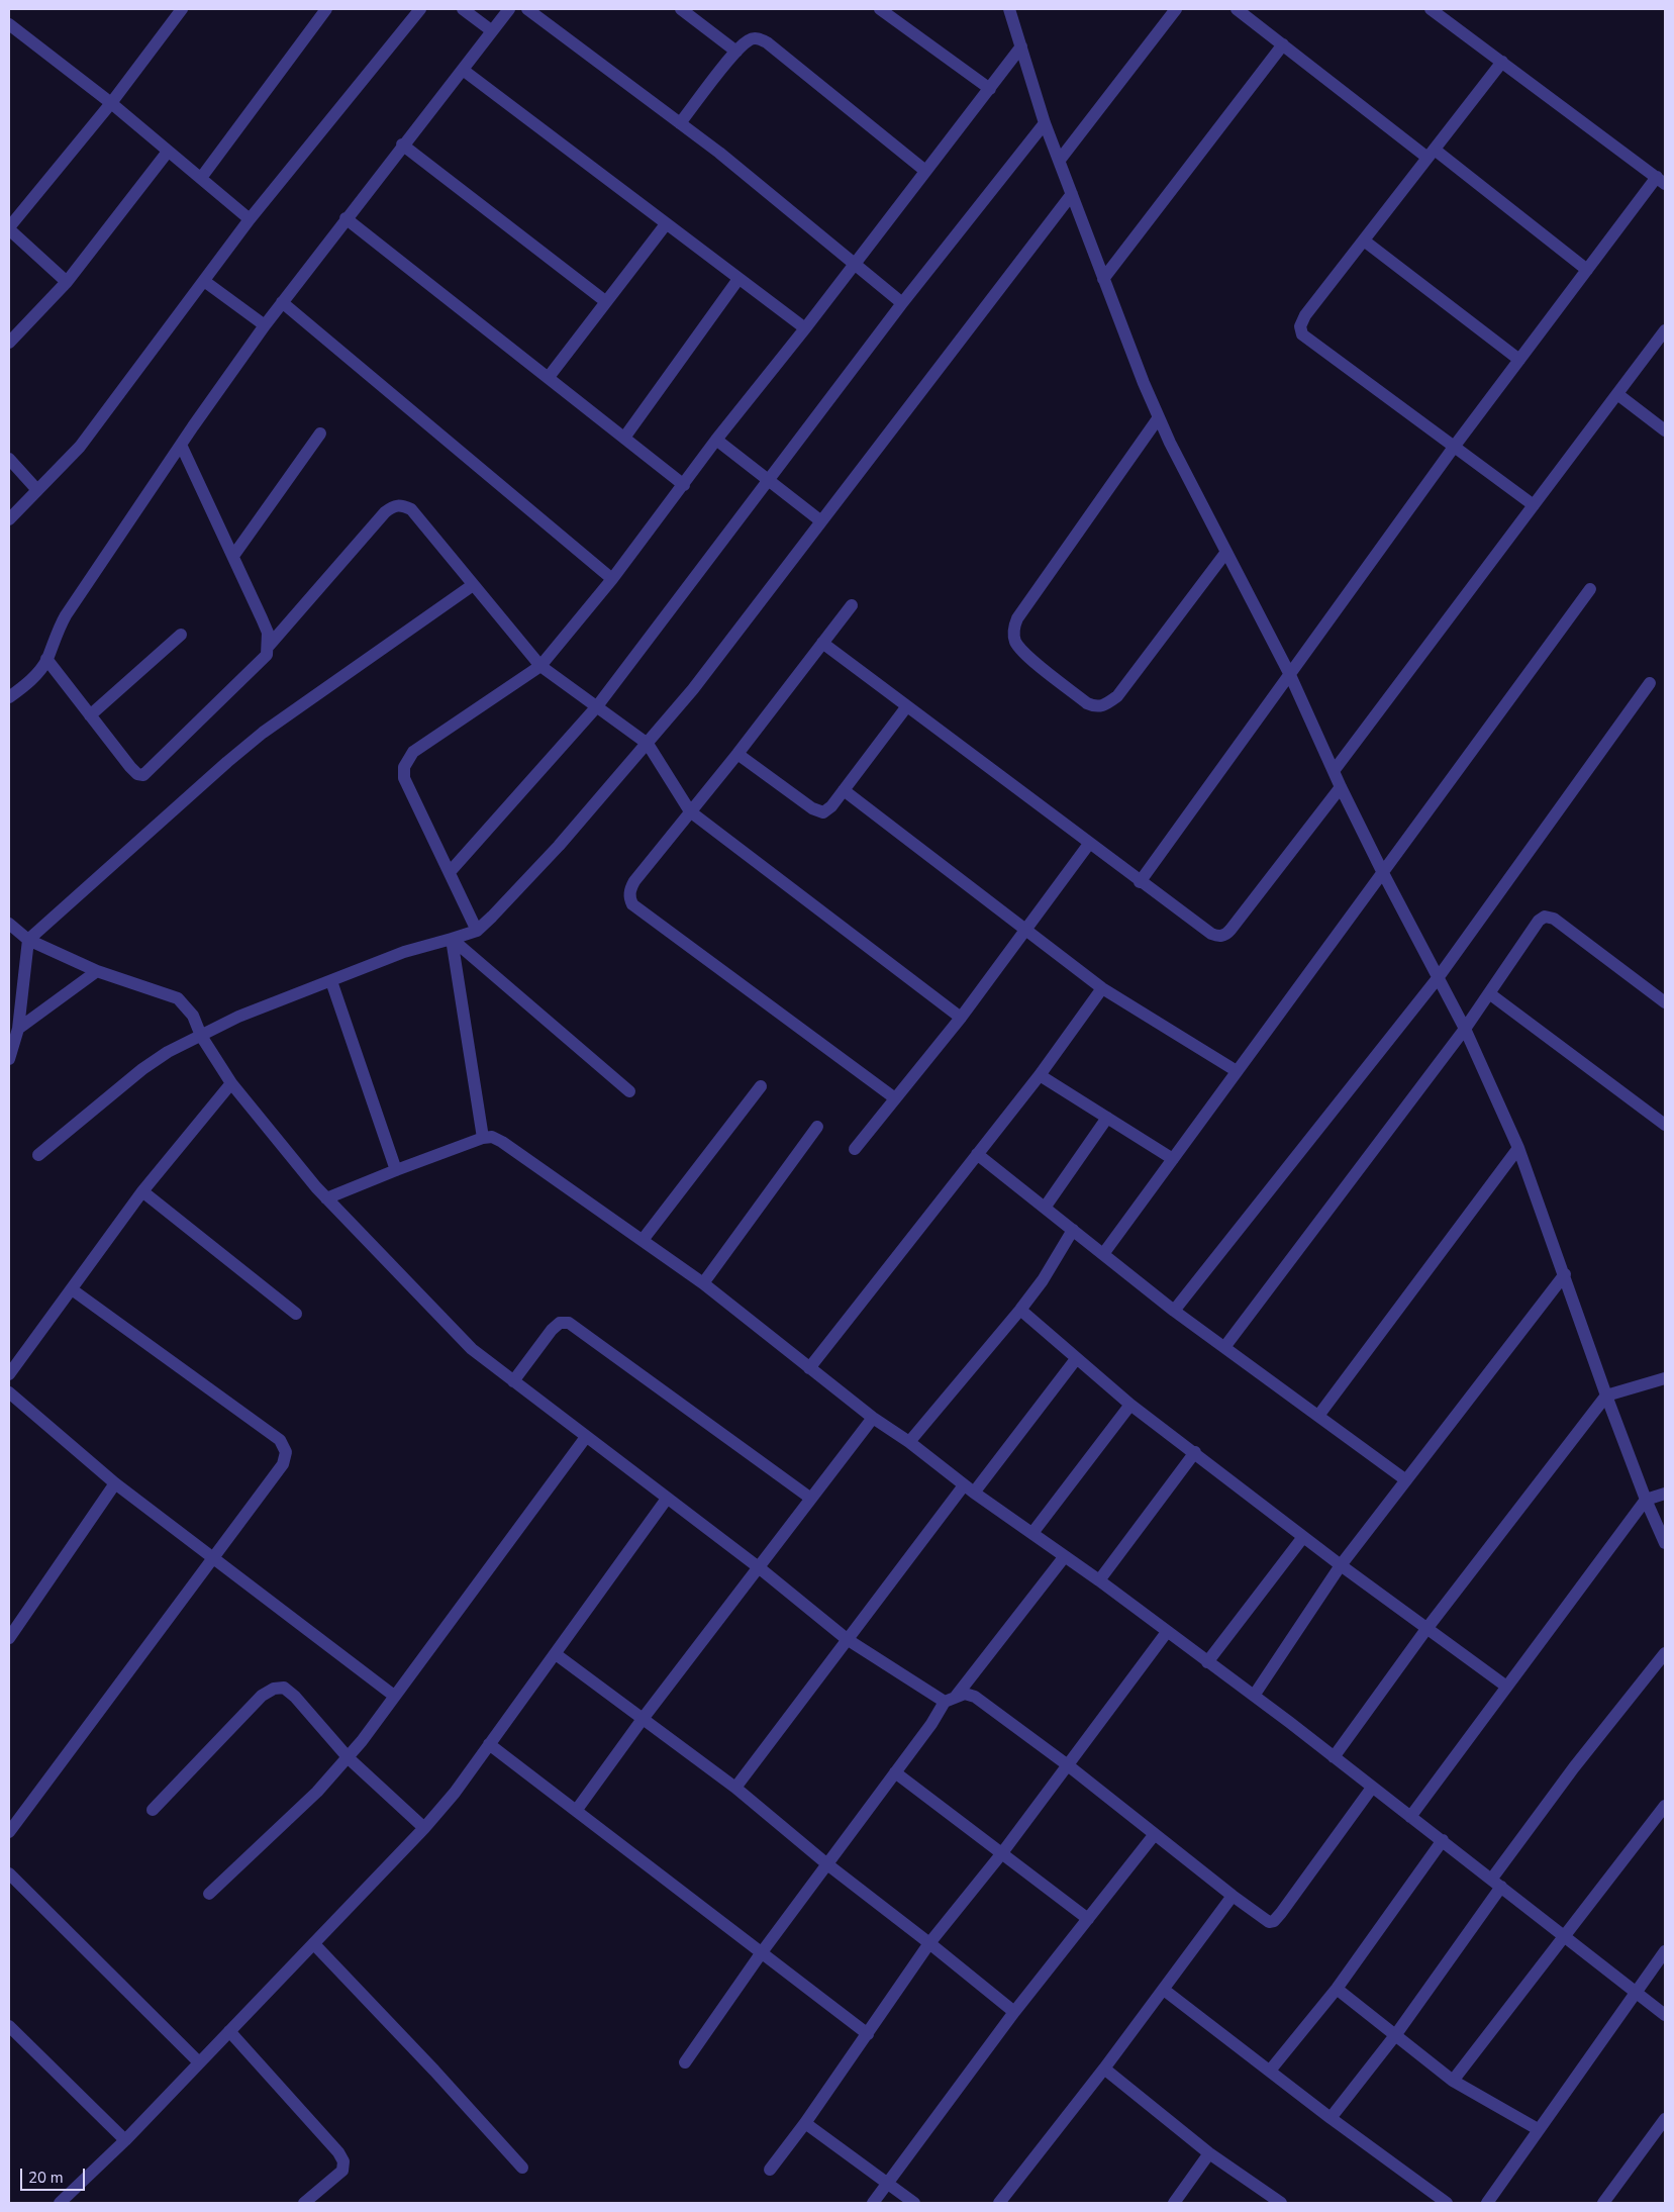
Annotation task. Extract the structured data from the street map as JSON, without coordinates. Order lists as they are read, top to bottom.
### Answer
{
  "scale_bar": "20 m"
}
